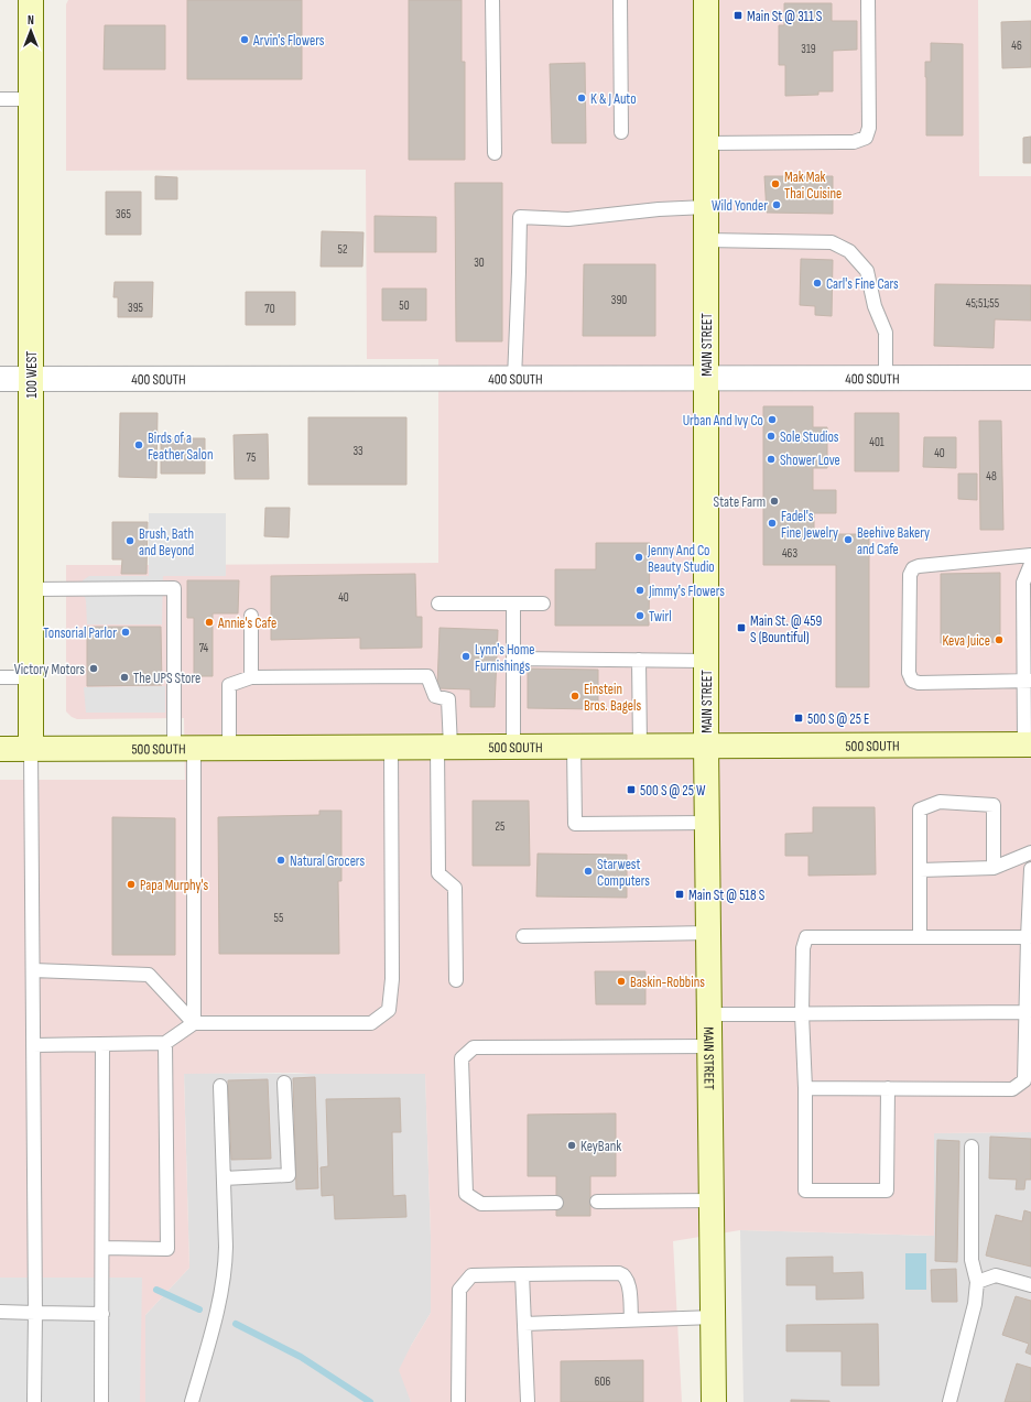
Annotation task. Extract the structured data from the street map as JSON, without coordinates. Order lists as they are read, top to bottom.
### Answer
{
  "streets": {
    "street": [
      "MAIN STREET",
      "100 WEST",
      "400 SOUTH",
      "500 SOUTH"
    ]
  },
  "crossings": [
    ["MAIN STREET", "400 SOUTH"],
    ["MAIN STREET", "500 SOUTH"],
    ["100 WEST", "400 SOUTH"],
    ["100 WEST", "500 SOUTH"]
  ],
  "places": {
    "transit": [
      "Main St @ 311 S",
      "Main St. @ 459 S (Bountiful)",
      "500 S @ 25 E",
      "500 S @ 25 W",
      "Main St @ 518 S"
    ],
    "other": [
      "Arvin's Flowers",
      "K & J Auto",
      "Mak Mak Thai Cuisine",
      "Wild Yonder",
      "Carl's Fine Cars",
      "Urban And Ivy Co",
      "Sole Studios",
      "Birds of a Feather Salon",
      "Shower Love",
      "State Farm",
      "Fadel's Fine Jewelry",
      "Beehive Bakery and Cafe",
      "Brush, Bath and Beyond",
      "Jenny And Co Beauty Studio",
      "Jimmy's Flowers",
      "Twirl",
      "Annie's Cafe",
      "Tonsorial Parlor",
      "Keva Juice",
      "Lynn's Home Furnishings",
      "Victory Motors",
      "The UPS Store",
      "Einstein Bros. Bagels",
      "Natural Grocers",
      "Starwest Computers",
      "Papa Murphy's",
      "Baskin-Robbins",
      "KeyBank"
    ]
  },
  "house_numbers": [
    "46",
    "319",
    "365",
    "52",
    "30",
    "390",
    "45;51;55",
    "50",
    "395",
    "70",
    "401",
    "33",
    "40",
    "75",
    "48",
    "463",
    "40",
    "74",
    "25",
    "55",
    "606"
  ],
  "north": "top"
}
